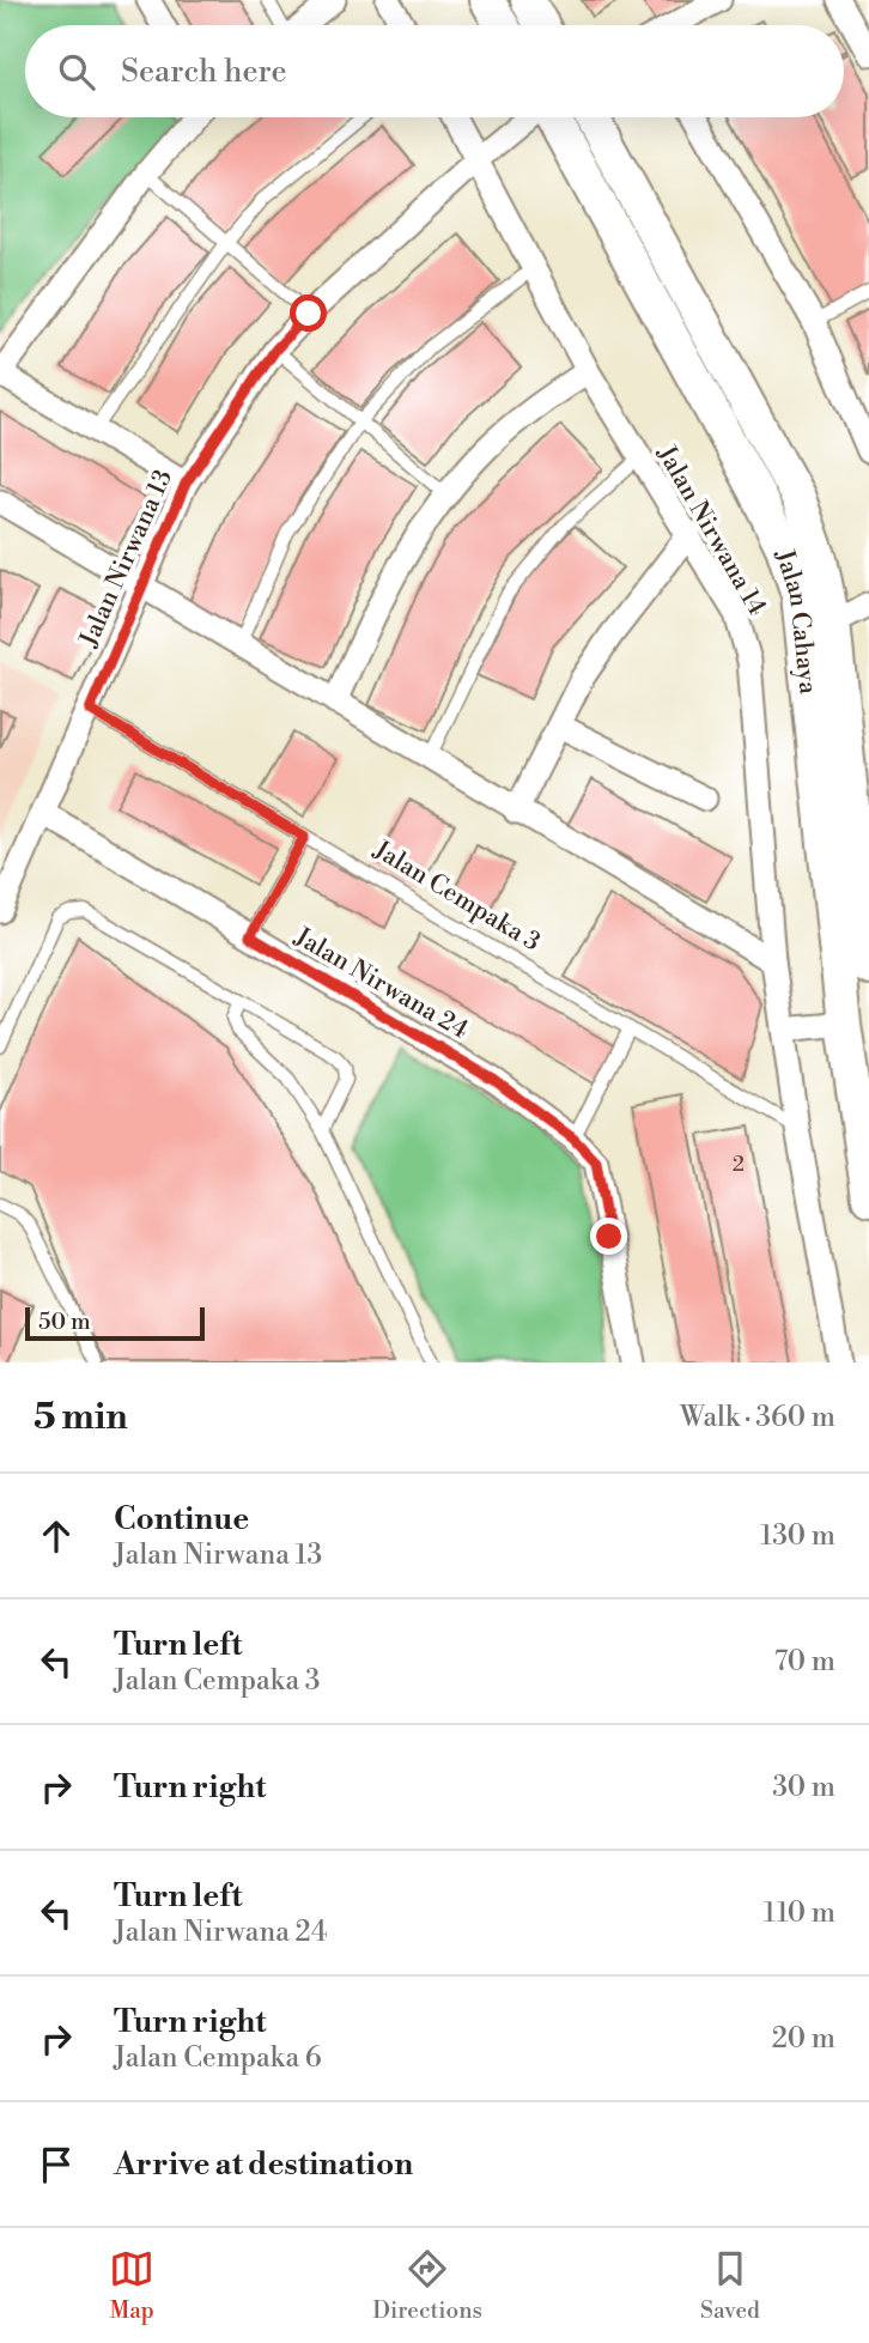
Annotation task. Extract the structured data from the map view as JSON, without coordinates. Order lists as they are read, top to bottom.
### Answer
{
  "streets": {
    "main road": ["Jalan Cahaya"],
    "street": ["Jalan Nirwana 14", "Jalan Nirwana 13", "Jalan Nirwana 24"],
    "lane": ["Jalan Cempaka 3"]
  },
  "crossings": [
    ["Jalan Nirwana 14", "Jalan Nirwana 13"],
    ["Jalan Nirwana 13", "Jalan Cempaka 3"],
    ["Jalan Nirwana 13", "Jalan Nirwana 24"]
  ],
  "house_numbers": ["2"],
  "scale_bar": "50 m",
  "page": {
    "search": "Search here",
    "scale": "50 m",
    "heading": ["5 min", "Walk · 360 m"],
    "list": [
      ["Continue", "Jalan Nirwana 13", "130 m"],
      ["Turn left", "Jalan Cempaka 3", "70 m"],
      ["Turn right", "30 m"],
      ["Turn left", "Jalan Nirwana 24", "110 m"],
      ["Turn right", "Jalan Cempaka 6", "20 m"],
      "Arrive at destination"
    ],
    "nav": ["Map", "Directions", "Saved"]
  }
}
